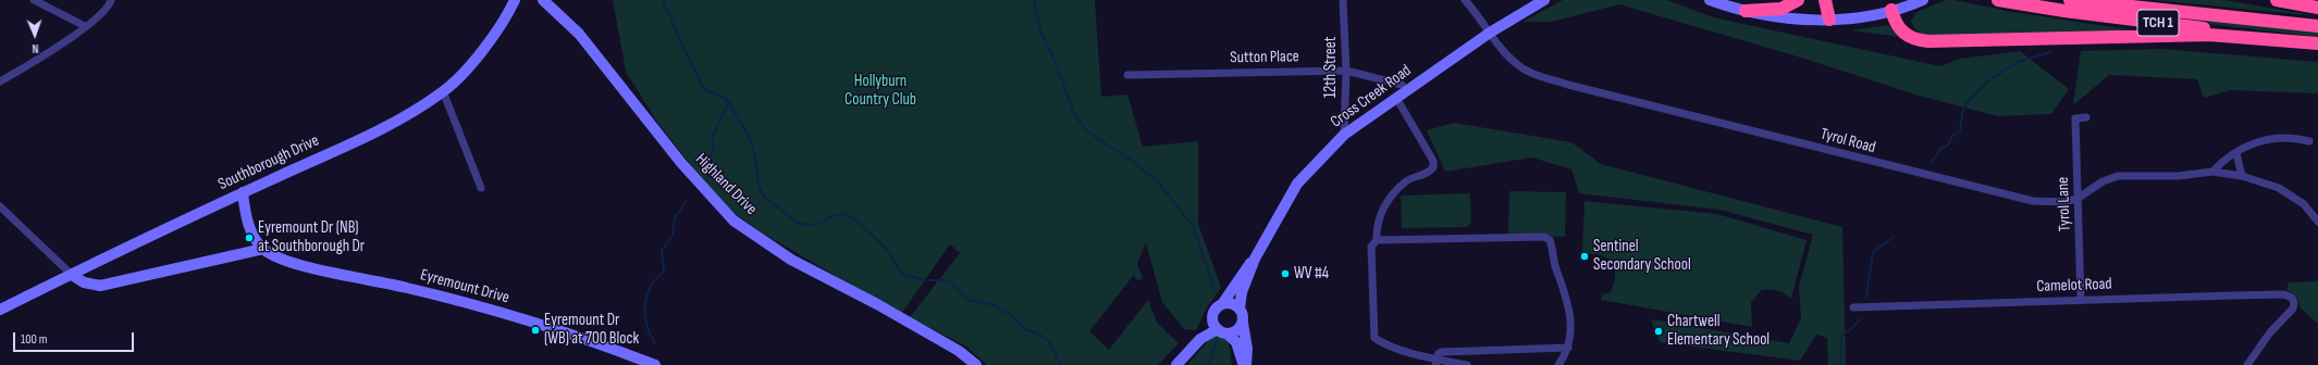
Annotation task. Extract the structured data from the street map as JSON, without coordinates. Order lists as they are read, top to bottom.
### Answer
{
  "streets": {
    "highway": ["TCH 1"],
    "street": [
      "Sutton Place",
      "12th Street",
      "Cross Creek Road",
      "Tyrol Road",
      "Southborough Drive",
      "Highland Drive",
      "Tyrol Lane",
      "Camelot Road",
      "Eyremount Drive"
    ]
  },
  "crossings": [
    ["Sutton Place", "12th Street"],
    ["12th Street", "Cross Creek Road"],
    ["Cross Creek Road", "Tyrol Road"],
    ["Tyrol Road", "Tyrol Lane"],
    ["Tyrol Lane", "Camelot Road"]
  ],
  "parks": ["Hollyburn Country Club"],
  "places": [
    "Eyremount Dr (NB) at Southborough Dr",
    "Sentinel Secondary School",
    "WV #4",
    "Eyremount Dr (WB) at 700 Block",
    "Chartwell Elementary School"
  ],
  "scale_bar": "100 m",
  "north": "bottom"
}
